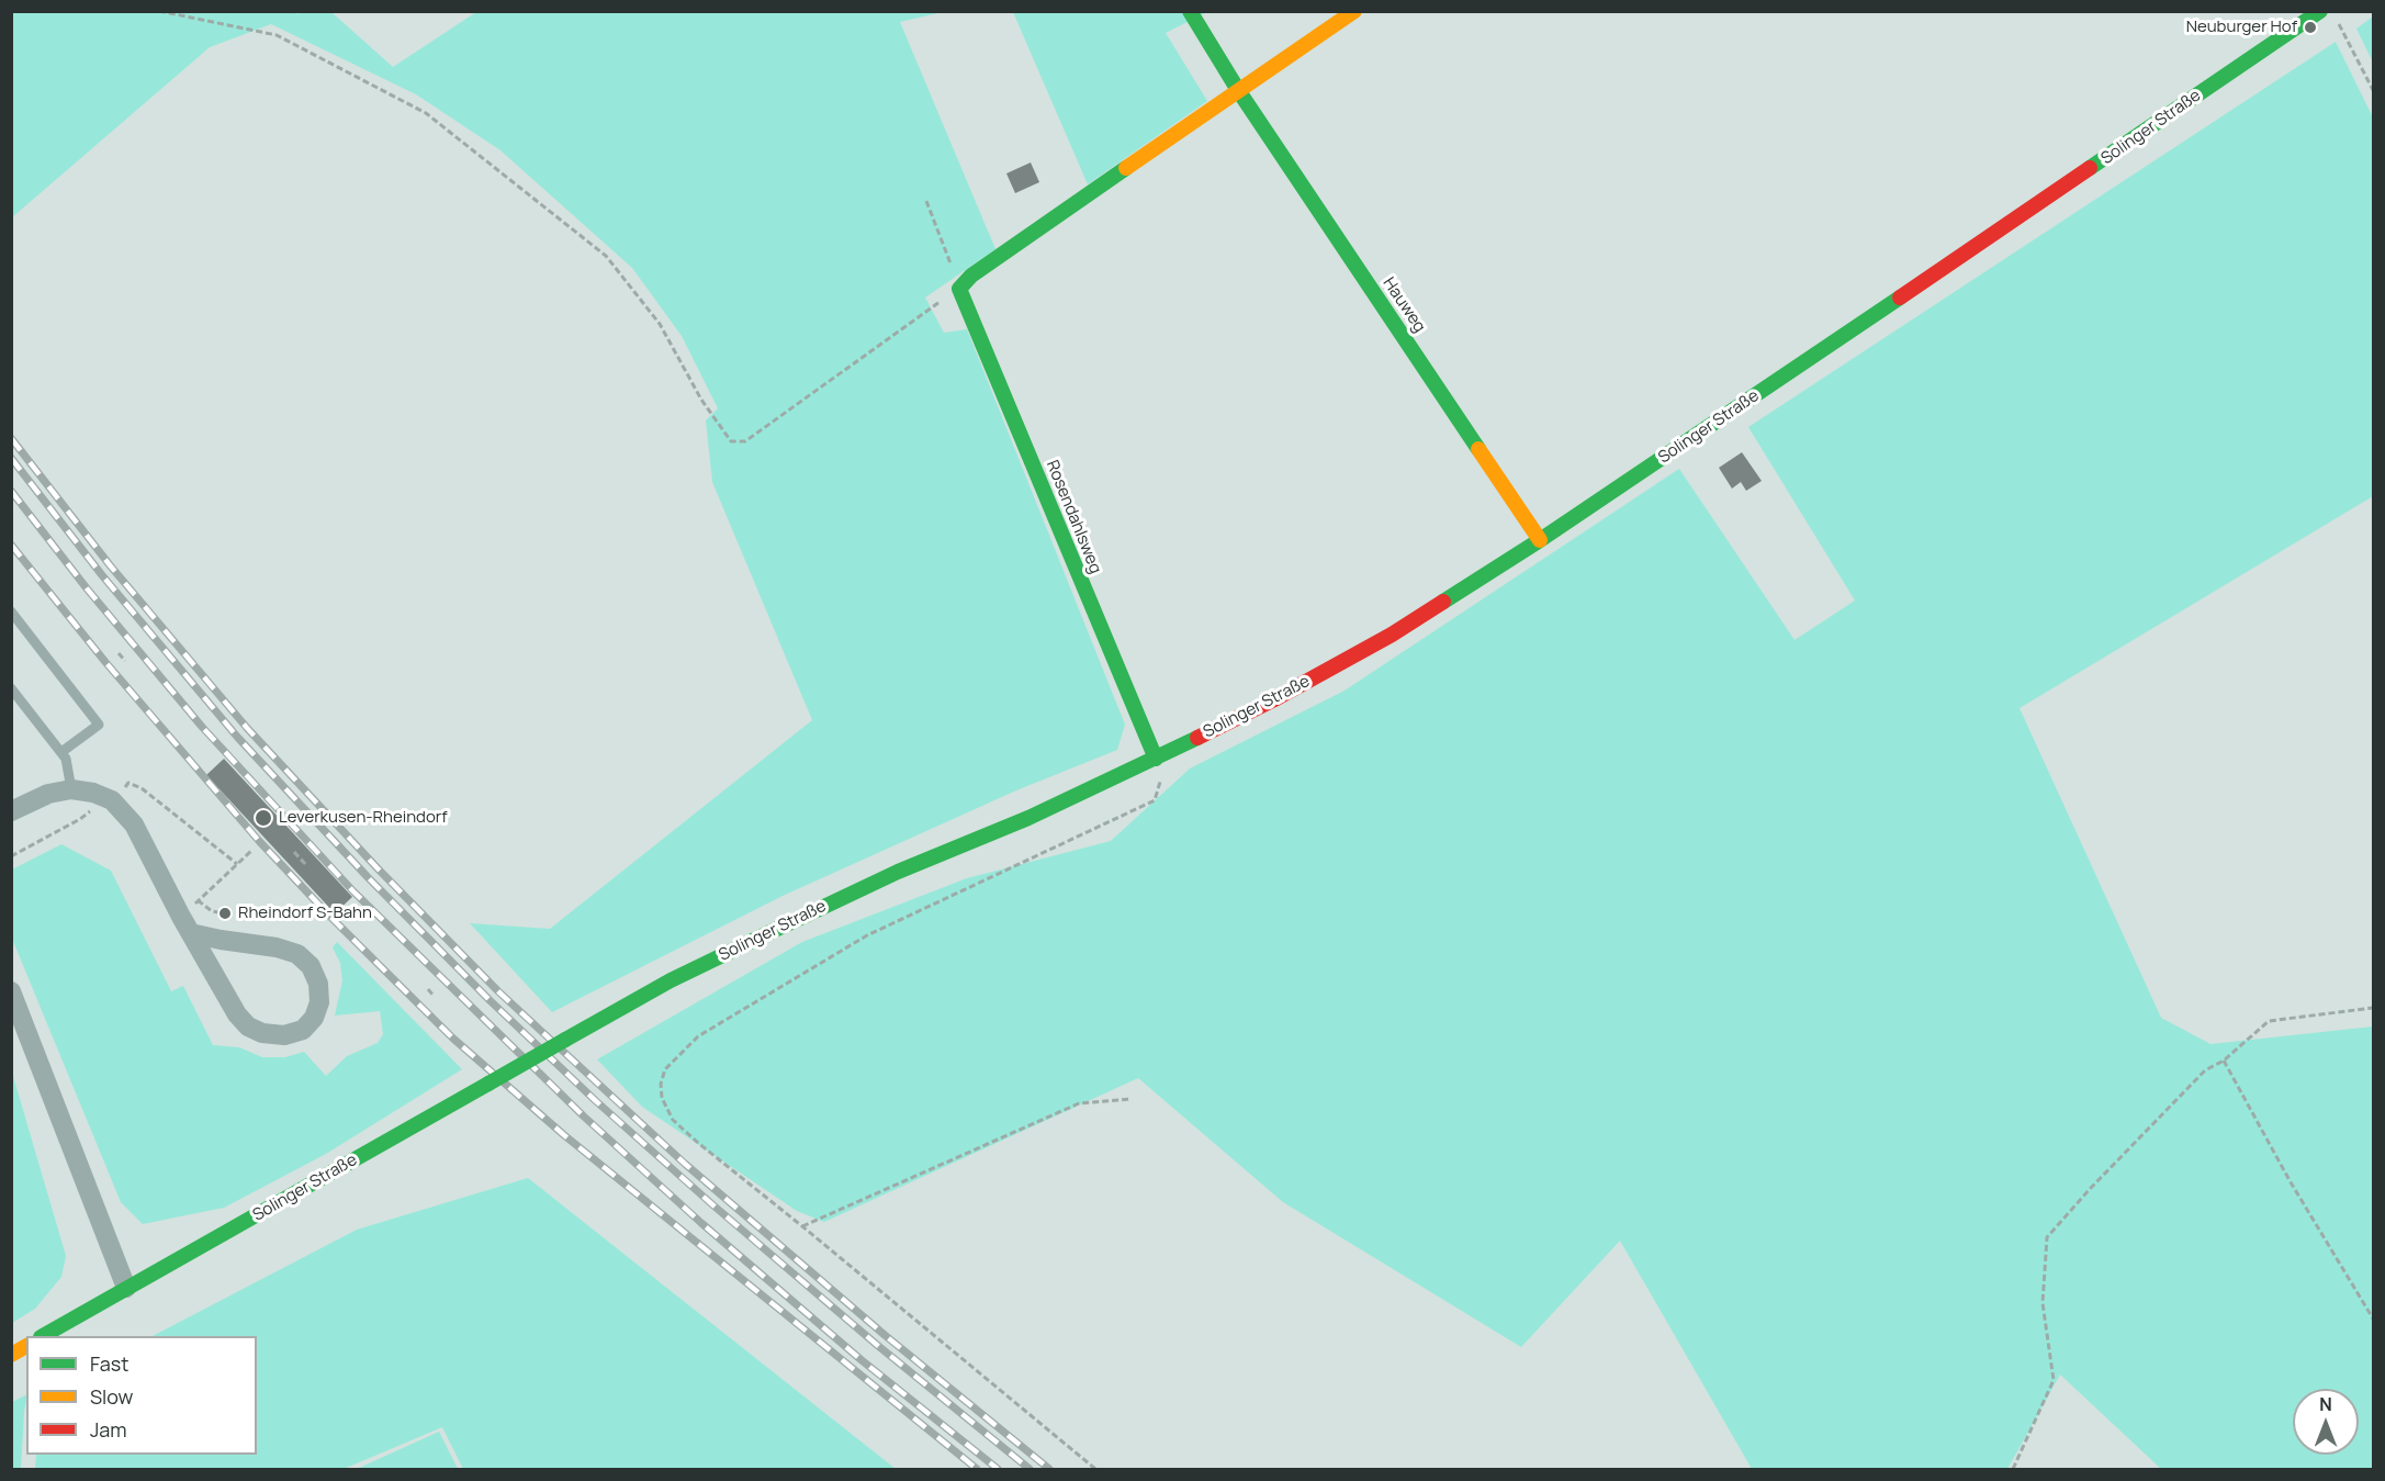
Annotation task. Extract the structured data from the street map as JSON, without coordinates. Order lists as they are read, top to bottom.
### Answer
{
  "streets": {
    "main road": ["Solinger Straße", "Hauweg", "Rosendahlsweg"]
  },
  "crossings": [
    ["Solinger Straße", "Hauweg"],
    ["Solinger Straße", "Rosendahlsweg"]
  ],
  "places": ["Neuburger Hof", "Leverkusen-Rheindorf", "Rheindorf S-Bahn"],
  "legend": ["Fast", "Slow", "Jam"],
  "north": "top"
}
